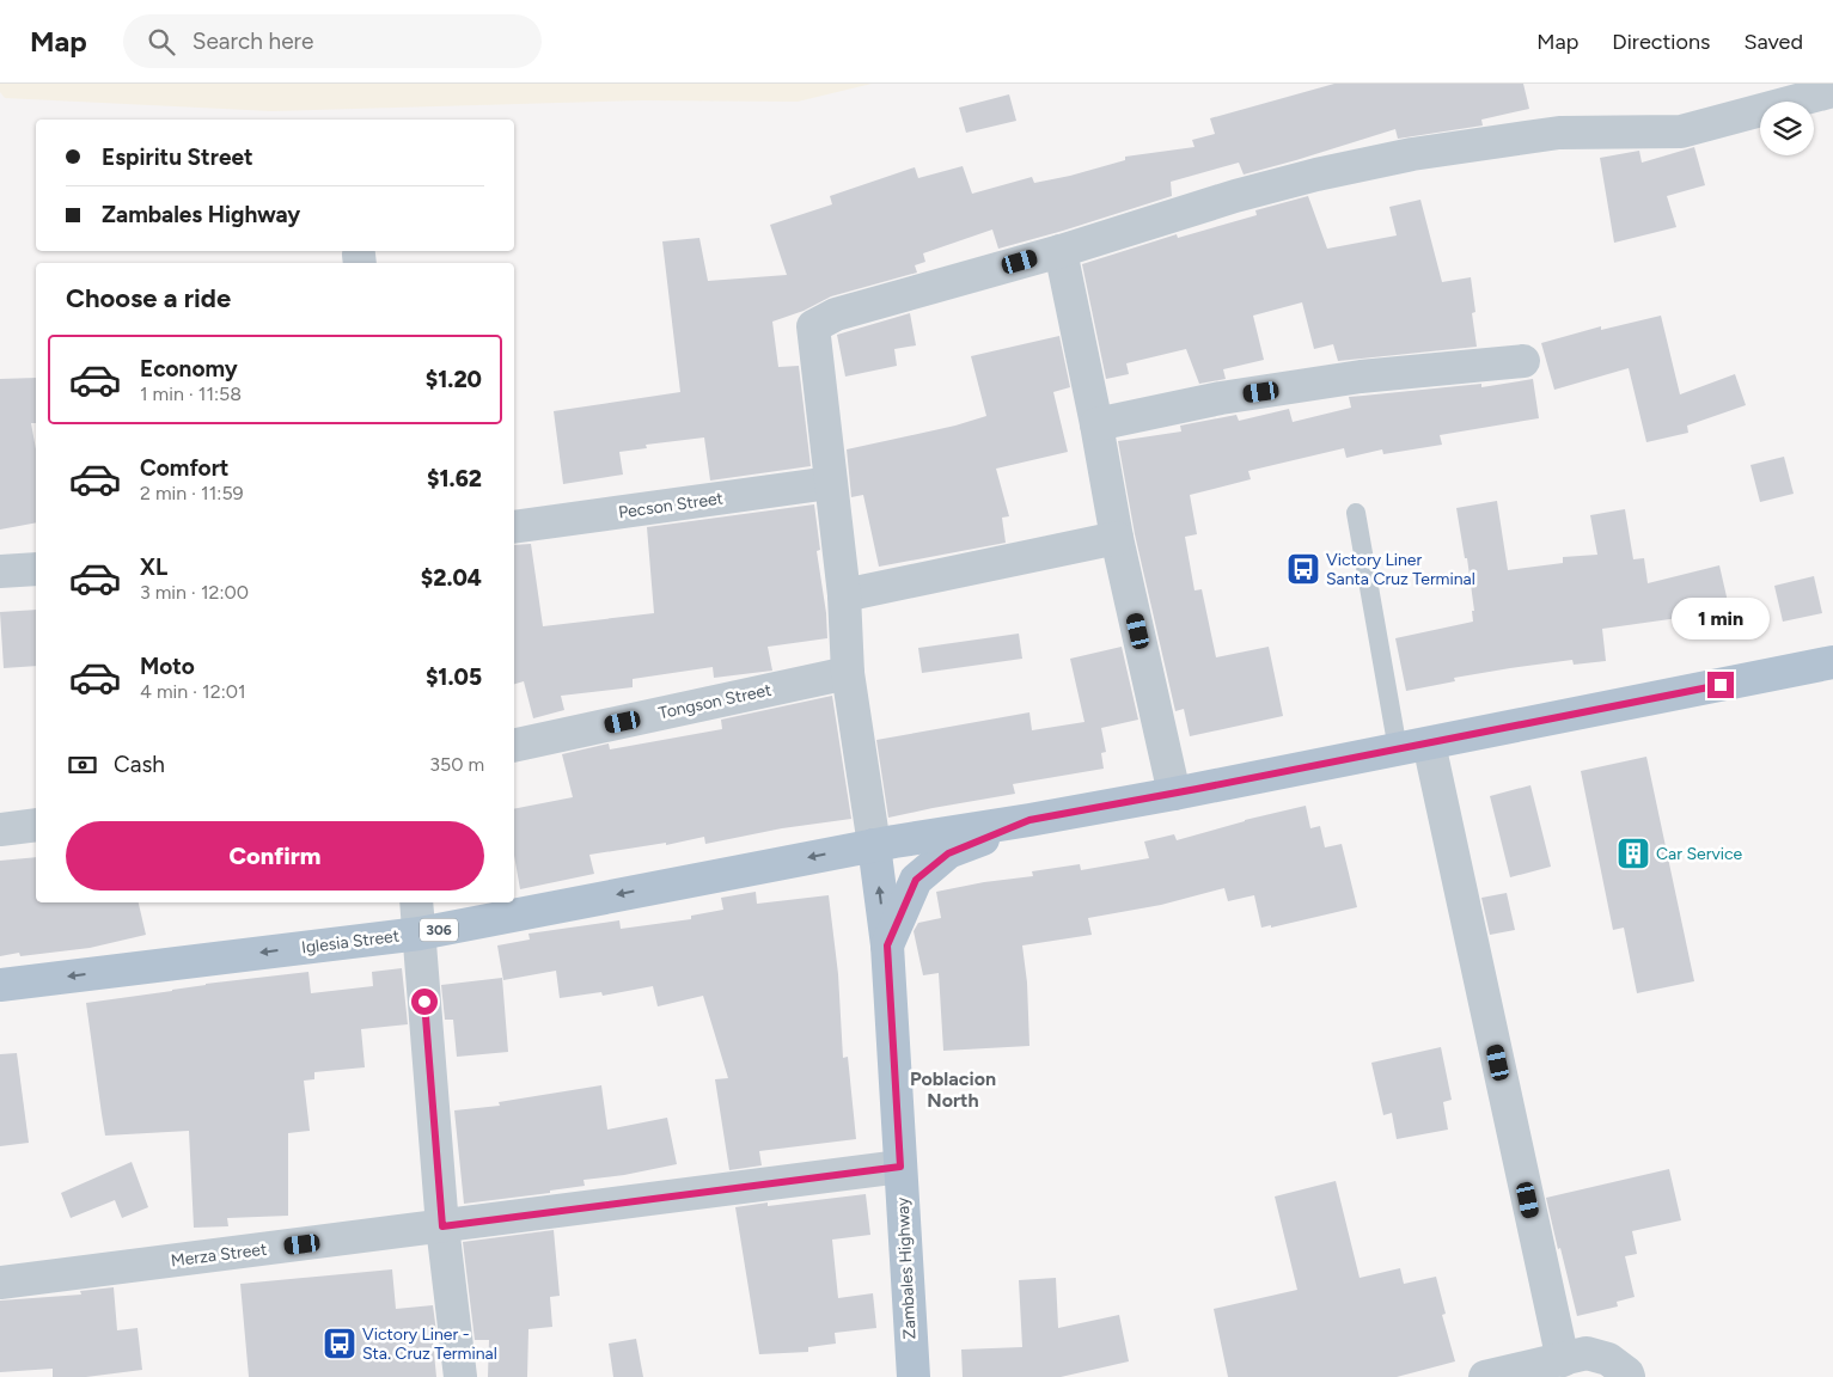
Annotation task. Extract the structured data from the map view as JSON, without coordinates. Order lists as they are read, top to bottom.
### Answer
{
  "streets": {
    "main road": ["306", "Iglesia Street", "Zambales Highway"],
    "street": ["Pecson Street", "Tongson Street", "Merza Street"]
  },
  "crossings": [
    ["306", "Iglesia Street"],
    ["306", "Zambales Highway"],
    ["Iglesia Street", "Zambales Highway"],
    ["Merza Street", "Zambales Highway"]
  ],
  "one_way": ["Iglesia Street"],
  "districts": ["Poblacion North"],
  "places": {
    "bus stop": ["Victory Liner Santa Cruz Terminal", "Victory Liner - Sta. Cruz Terminal"],
    "building": ["Car Service"]
  },
  "page": {
    "header": "Map",
    "search": "Search here",
    "nav": ["Map", "Directions", "Saved"],
    "banner": ["Espiritu Street", "Zambales Highway"],
    "heading": "Choose a ride",
    "list": [
      {
        "name": "Economy",
        "note": "1 min · 11:58",
        "value": "$1.20"
      },
      {
        "name": "Comfort",
        "note": "2 min · 11:59",
        "value": "$1.62"
      },
      {
        "name": "XL",
        "note": "3 min · 12:00",
        "value": "$2.04"
      },
      {
        "name": "Moto",
        "note": "4 min · 12:01",
        "value": "$1.05"
      }
    ],
    "bubble": "1 min",
    "pay": ["Cash", "350 m"],
    "buttons": "Confirm"
  }
}
